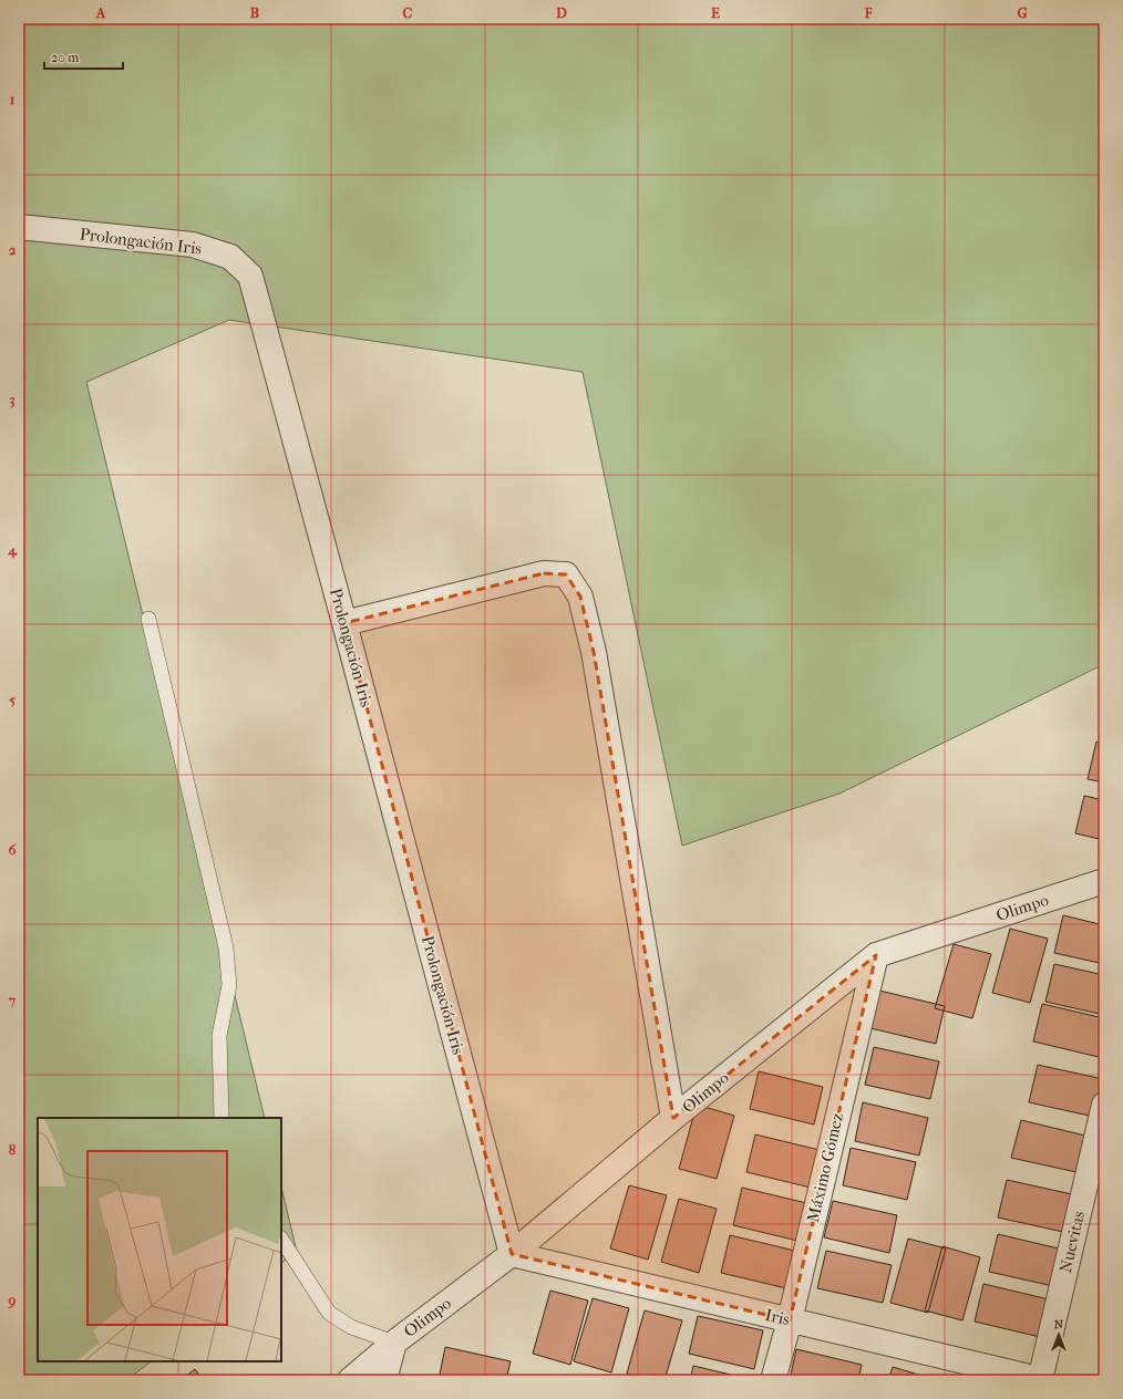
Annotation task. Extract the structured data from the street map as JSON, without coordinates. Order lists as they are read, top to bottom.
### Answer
{
  "streets": {
    "street": [
      "Prolongación Iris",
      "Olimpo",
      "Máximo Gómez",
      "Nuevitas",
      "Iris"
    ]
  },
  "crossings": [
    ["Prolongación Iris", "Olimpo"],
    ["Prolongación Iris", "Iris"],
    ["Olimpo", "Máximo Gómez"],
    ["Olimpo", "Iris"],
    ["Máximo Gómez", "Iris"],
    ["Nuevitas", "Iris"]
  ],
  "scale_bar": "20 m",
  "north": "top",
  "grid": {
    "columns": [
      "A",
      "B",
      "C",
      "D",
      "E",
      "F",
      "G"
    ],
    "rows": [
      "1",
      "2",
      "3",
      "4",
      "5",
      "6",
      "7",
      "8",
      "9"
    ]
  }
}
